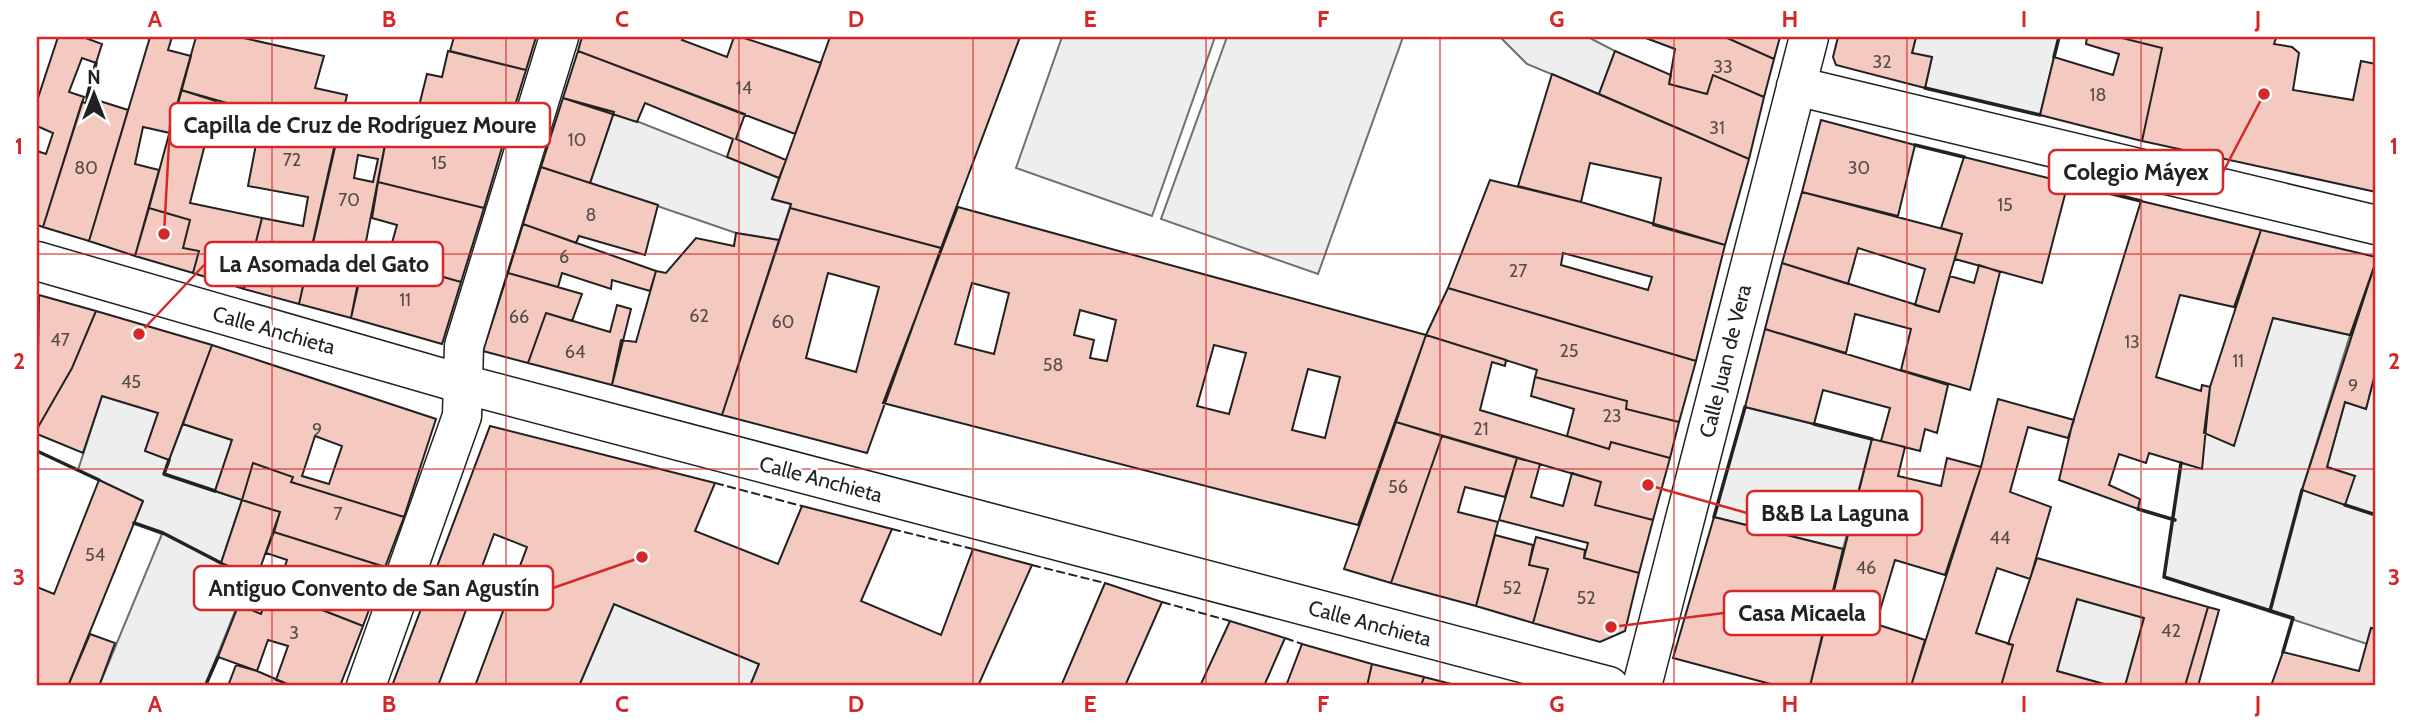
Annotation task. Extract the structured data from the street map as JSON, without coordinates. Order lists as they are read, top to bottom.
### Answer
{
  "streets": {
    "street": ["Calle Anchieta", "Calle Juan de Vera"]
  },
  "places": [
    "Colegio Máyex",
    "Capilla de Cruz de Rodríguez Moure",
    "La Asomada del Gato",
    "B&B La Laguna",
    "Antiguo Convento de San Agustín",
    "Casa Micaela"
  ],
  "house_numbers": [
    "32",
    "33",
    "14",
    "18",
    "31",
    "10",
    "72",
    "15",
    "80",
    "30",
    "70",
    "15",
    "8",
    "6",
    "27",
    "11",
    "62",
    "66",
    "60",
    "47",
    "13",
    "25",
    "64",
    "11",
    "58",
    "45",
    "9",
    "23",
    "21",
    "9",
    "56",
    "7",
    "44",
    "54",
    "46",
    "52",
    "52",
    "42",
    "3"
  ],
  "north": "top",
  "grid": {
    "columns": [
      "A",
      "B",
      "C",
      "D",
      "E",
      "F",
      "G",
      "H",
      "I",
      "J"
    ],
    "rows": ["1", "2", "3"]
  }
}
